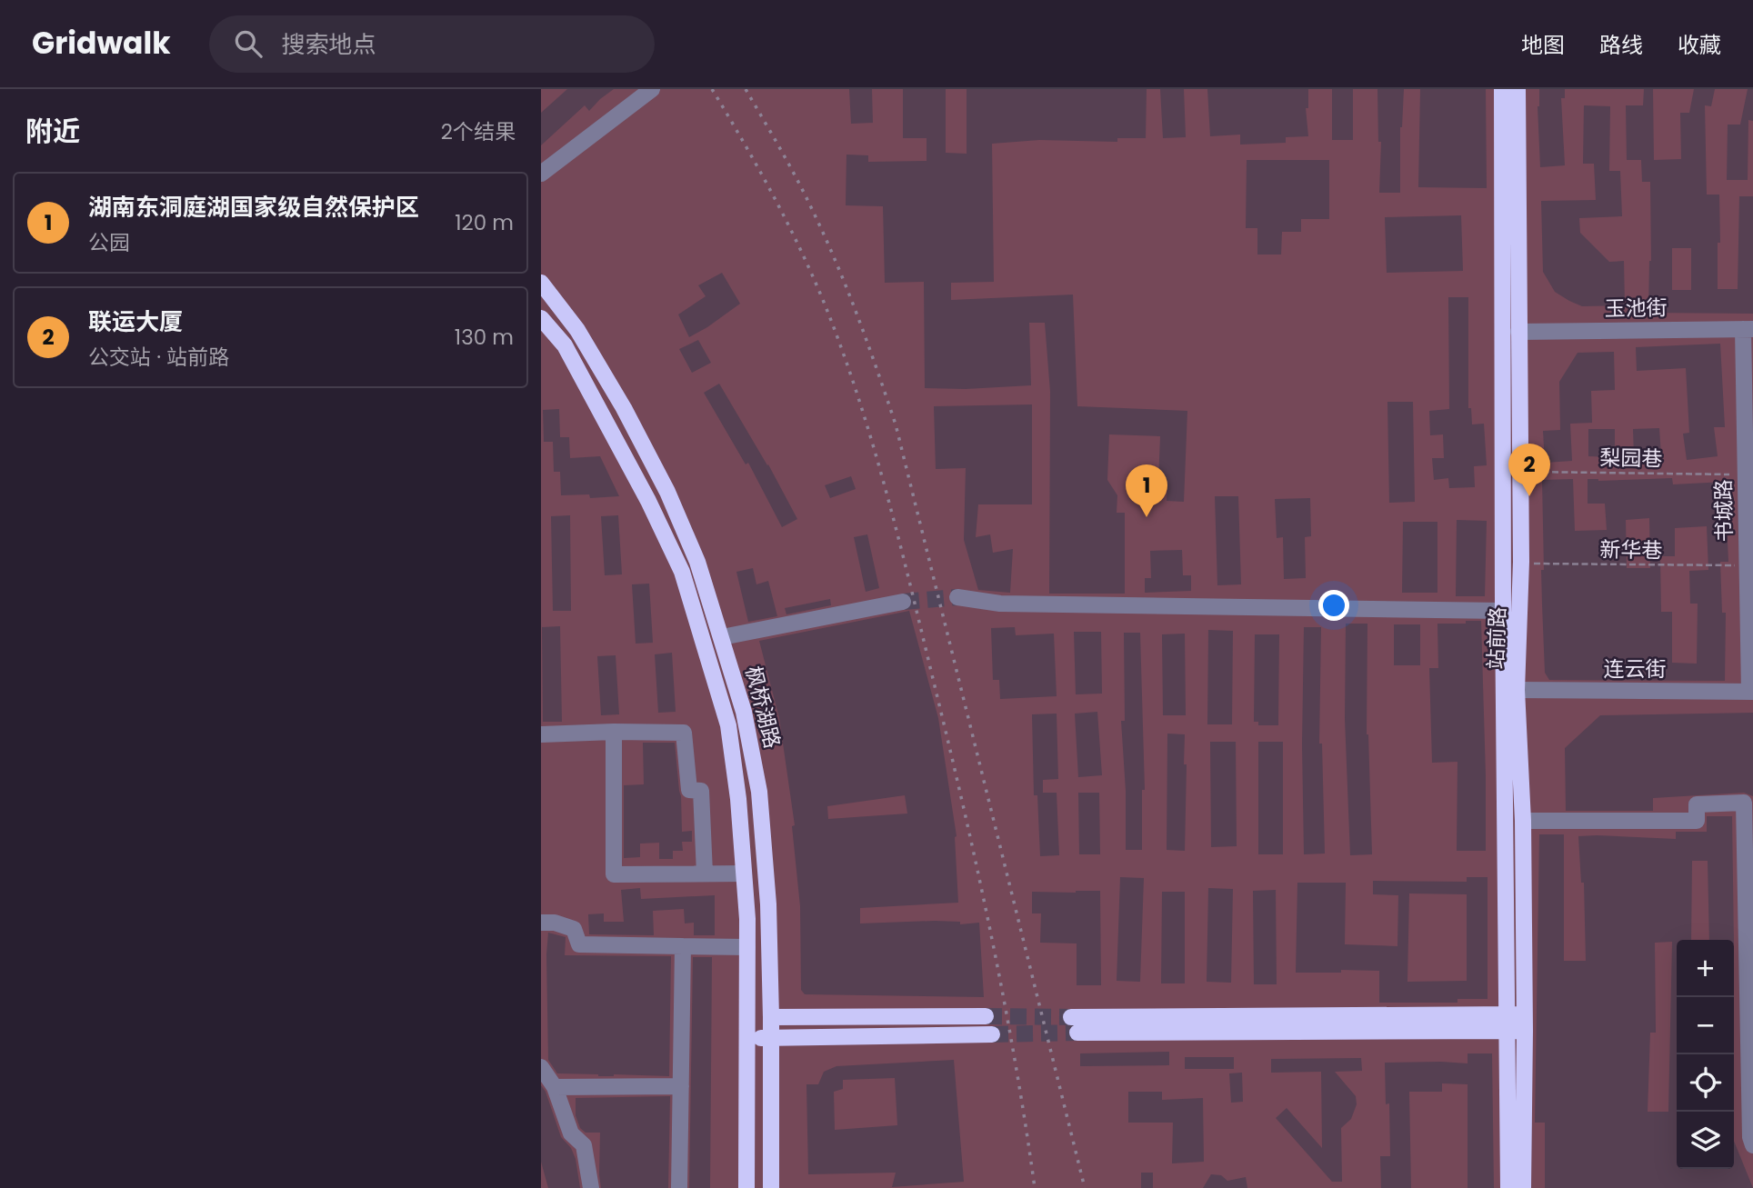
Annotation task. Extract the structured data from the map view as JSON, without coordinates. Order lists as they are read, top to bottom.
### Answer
{
  "streets": {
    "main road": ["站前路", "枫桥湖路"],
    "street": ["玉池街", "书城路", "连云街"],
    "path": ["梨园巷", "新华巷"]
  },
  "crossings": [
    ["玉池街", "书城路"],
    ["玉池街", "站前路"],
    ["书城路", "连云街"],
    ["新华巷", "站前路"],
    ["站前路", "连云街"]
  ],
  "page": {
    "header": "Gridwalk",
    "search": "搜索地点",
    "nav": ["地图", "路线", "收藏"],
    "heading": ["附近", "2个结果"],
    "list": [
      {
        "mark": "1",
        "name": "湖南东洞庭湖国家级自然保护区",
        "note": "公园",
        "value": "120 m"
      },
      {
        "mark": "2",
        "name": "联运大厦",
        "note": "公交站 · 站前路",
        "value": "130 m"
      }
    ],
    "pins": ["2", "1"],
    "map_buttons": ["+", "−"]
  }
}
